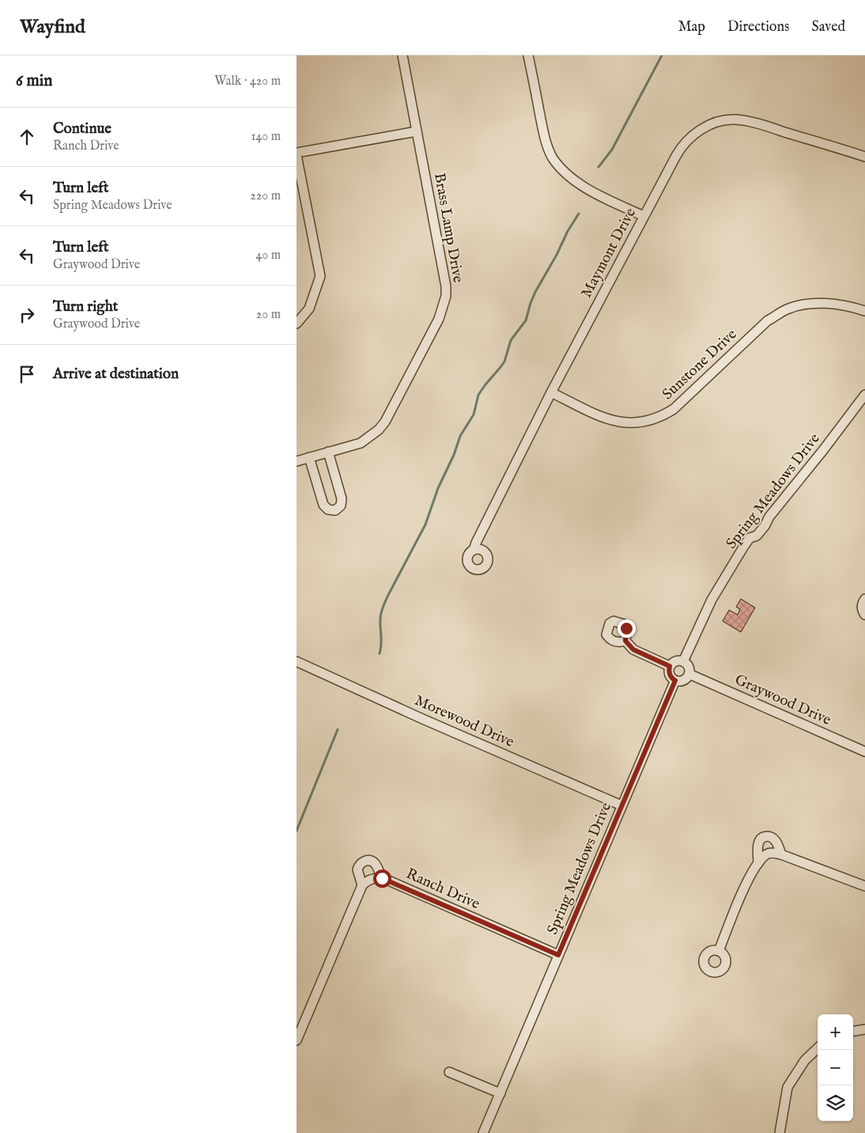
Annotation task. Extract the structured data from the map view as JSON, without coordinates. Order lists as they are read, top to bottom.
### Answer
{
  "streets": {
    "street": [
      "Brass Lamp Drive",
      "Maymont Drive",
      "Sunstone Drive",
      "Spring Meadows Drive",
      "Graywood Drive",
      "Morewood Drive",
      "Ranch Drive"
    ]
  },
  "crossings": [
    ["Maymont Drive", "Sunstone Drive"],
    ["Spring Meadows Drive", "Graywood Drive"],
    ["Spring Meadows Drive", "Morewood Drive"],
    ["Spring Meadows Drive", "Ranch Drive"]
  ],
  "page": {
    "header": "Wayfind",
    "nav": ["Map", "Directions", "Saved"],
    "heading": ["6 min", "Walk · 420 m"],
    "list": [
      ["Continue", "Ranch Drive", "140 m"],
      ["Turn left", "Spring Meadows Drive", "220 m"],
      ["Turn left", "Graywood Drive", "40 m"],
      ["Turn right", "Graywood Drive", "20 m"],
      "Arrive at destination"
    ],
    "map_buttons": ["+", "−"]
  }
}
